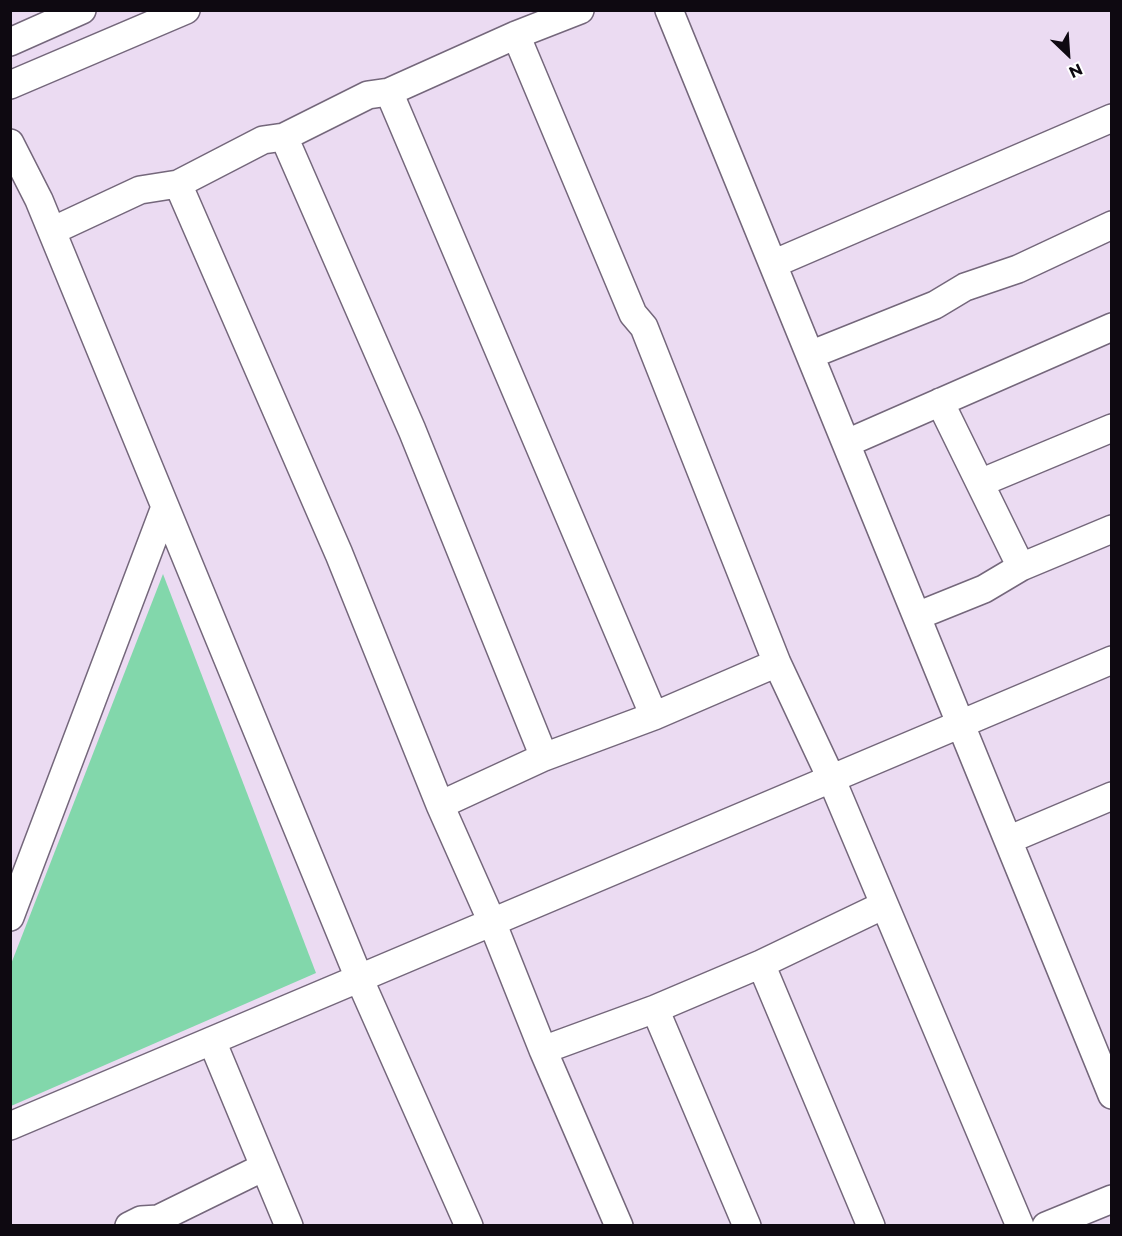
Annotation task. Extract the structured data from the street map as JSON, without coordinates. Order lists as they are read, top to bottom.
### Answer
{
  "north": "bottom right"
}
